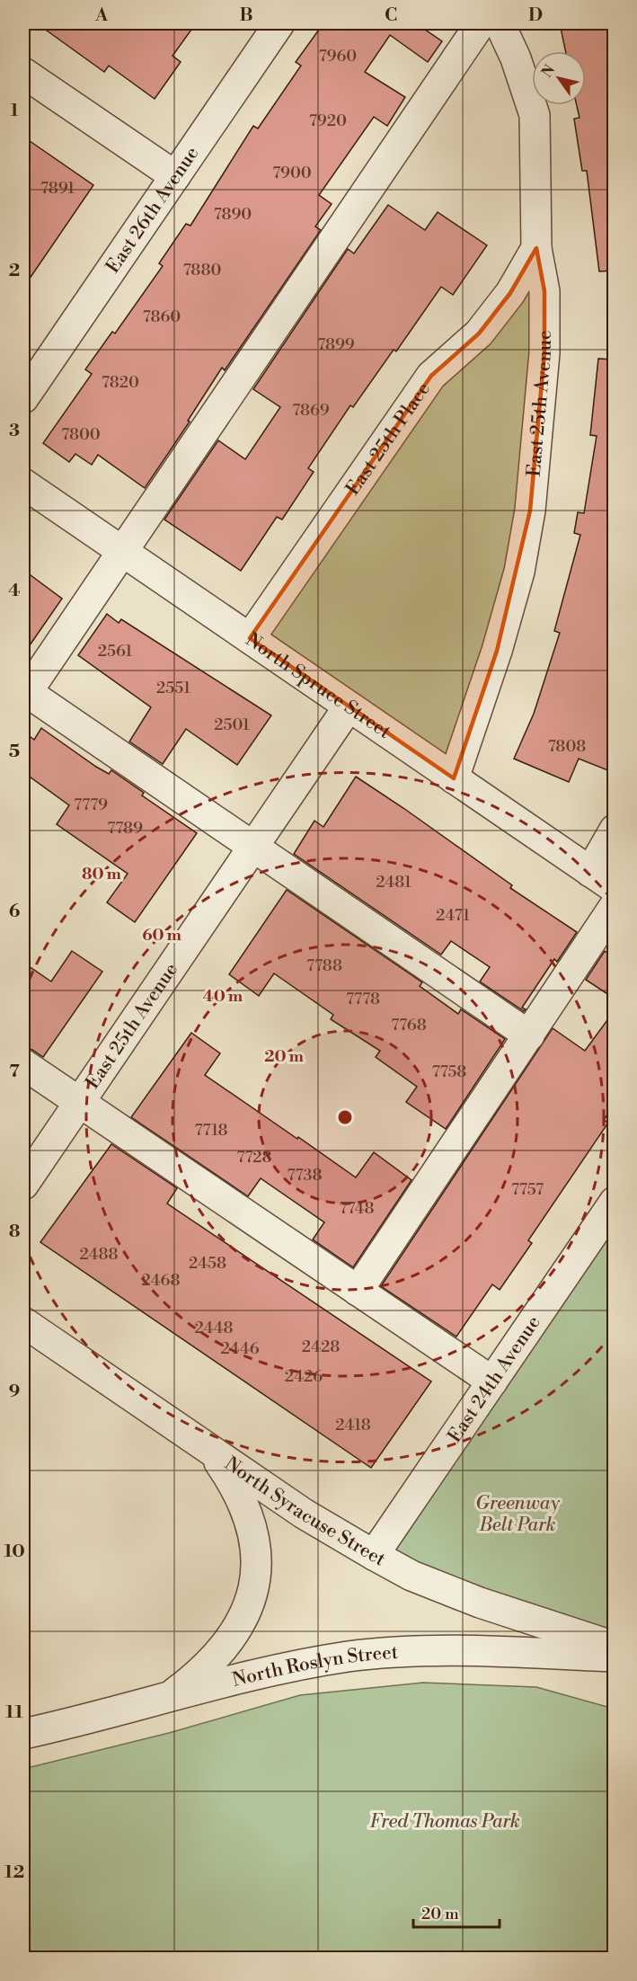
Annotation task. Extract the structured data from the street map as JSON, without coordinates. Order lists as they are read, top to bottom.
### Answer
{
  "streets": {
    "street": [
      "East 26th Avenue",
      "East 25th Avenue",
      "East 25th Place",
      "North Spruce Street",
      "East 24th Avenue",
      "North Syracuse Street",
      "North Roslyn Street"
    ]
  },
  "crossings": [
    ["East 25th Avenue", "East 25th Place"],
    ["East 25th Avenue", "North Spruce Street"],
    ["East 25th Place", "North Spruce Street"],
    ["East 24th Avenue", "North Syracuse Street"]
  ],
  "parks": ["Greenway Belt Park", "Fred Thomas Park"],
  "house_numbers": [
    "7960",
    "7920",
    "7900",
    "7891",
    "7890",
    "7880",
    "7860",
    "7899",
    "7820",
    "7869",
    "7800",
    "2561",
    "2551",
    "2501",
    "7808",
    "7779",
    "7789",
    "2481",
    "2471",
    "7788",
    "7778",
    "7768",
    "7758",
    "7718",
    "7728",
    "7738",
    "7757",
    "7748",
    "2488",
    "2458",
    "2468",
    "2448",
    "2428",
    "2446",
    "2426",
    "2418"
  ],
  "scale_bar": "20 m",
  "north": "top left",
  "grid": {
    "columns": [
      "A",
      "B",
      "C",
      "D"
    ],
    "rows": [
      "1",
      "2",
      "3",
      "4",
      "5",
      "6",
      "7",
      "8",
      "9",
      "10",
      "11",
      "12"
    ]
  },
  "rings": [
    "80 m",
    "60 m",
    "40 m",
    "20 m"
  ]
}
